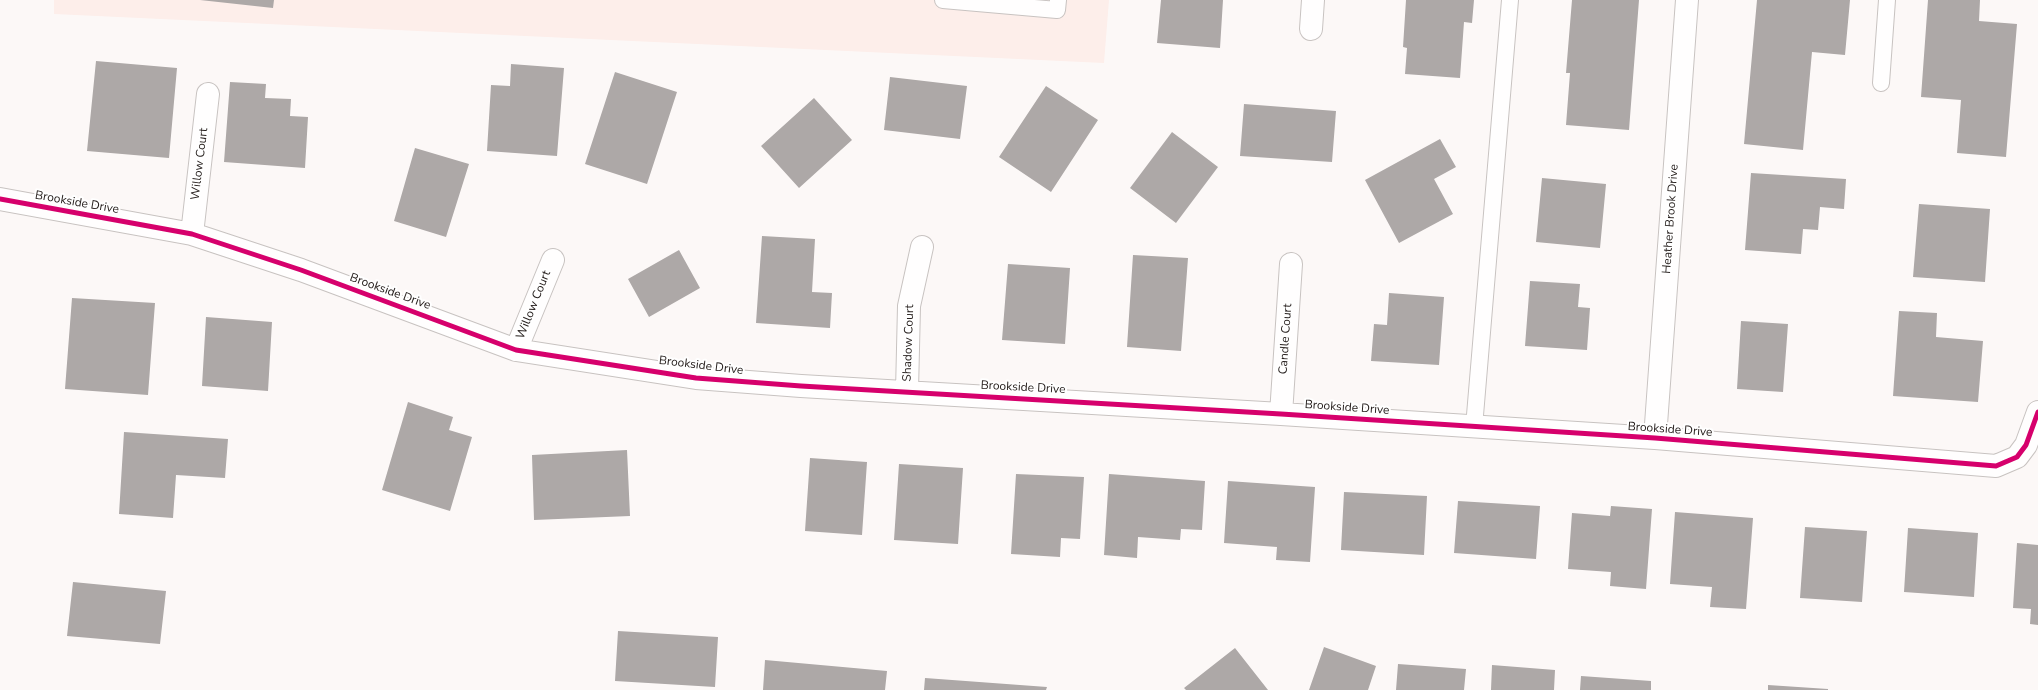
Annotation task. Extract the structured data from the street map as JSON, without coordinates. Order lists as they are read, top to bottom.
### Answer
{
  "streets": {
    "street": [
      "Willow Court",
      "Brookside Drive",
      "Heather Brook Drive",
      "Candle Court",
      "Shadow Court"
    ]
  },
  "crossings": [
    ["Willow Court", "Brookside Drive"],
    ["Brookside Drive", "Heather Brook Drive"],
    ["Brookside Drive", "Candle Court"],
    ["Brookside Drive", "Shadow Court"]
  ]
}
